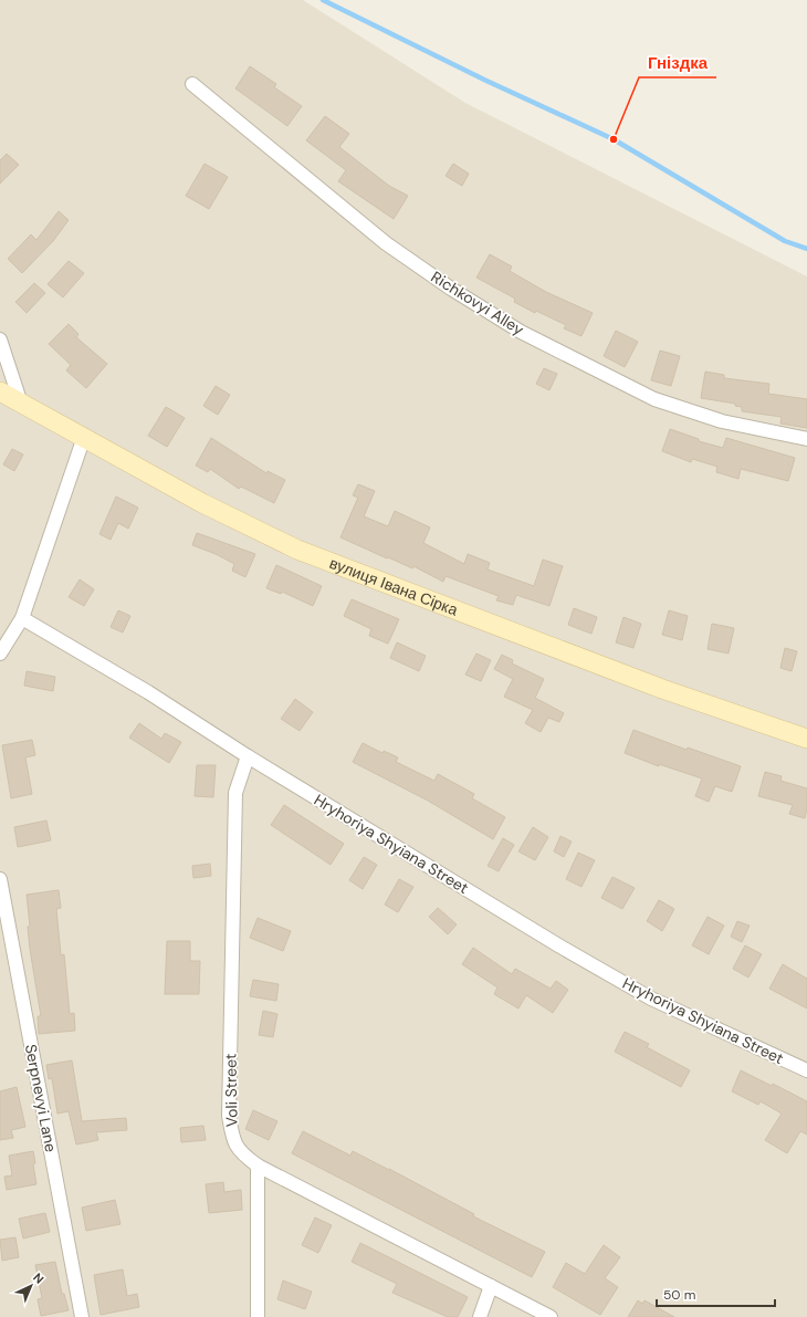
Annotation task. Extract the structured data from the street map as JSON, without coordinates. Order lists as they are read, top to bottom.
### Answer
{
  "streets": {
    "street": [
      "Richkovyi Alley",
      "вулиця Івана Сірка",
      "Hryhoriya Shyiana Street",
      "Voli Street",
      "Serpnevyi Lane"
    ]
  },
  "crossings": [
    ["Hryhoriya Shyiana Street", "Voli Street"]
  ],
  "places": ["Гніздка"],
  "scale_bar": "50 m",
  "north": "top right"
}
